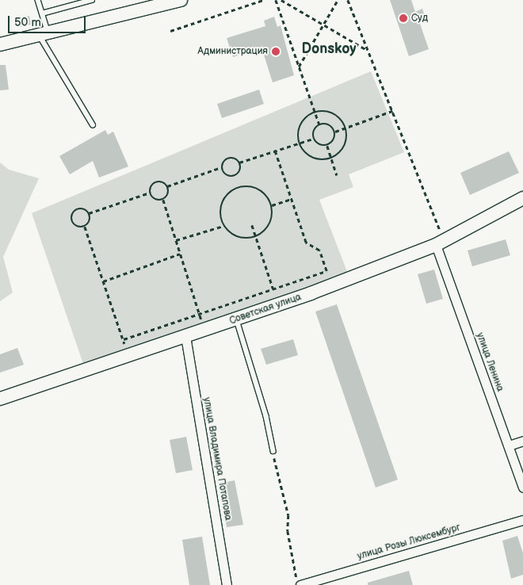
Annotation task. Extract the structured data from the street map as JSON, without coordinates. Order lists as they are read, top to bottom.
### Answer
{
  "streets": {
    "street": [
      "Советская улица",
      "улица Ленина",
      "улица Владимира Потапова",
      "улица Розы Люксембург"
    ]
  },
  "crossings": [
    ["Советская улица", "улица Ленина"],
    ["Советская улица", "улица Владимира Потапова"]
  ],
  "districts": ["Donskoy"],
  "places": ["Суд", "Администрация"],
  "scale_bar": "50 m"
}
